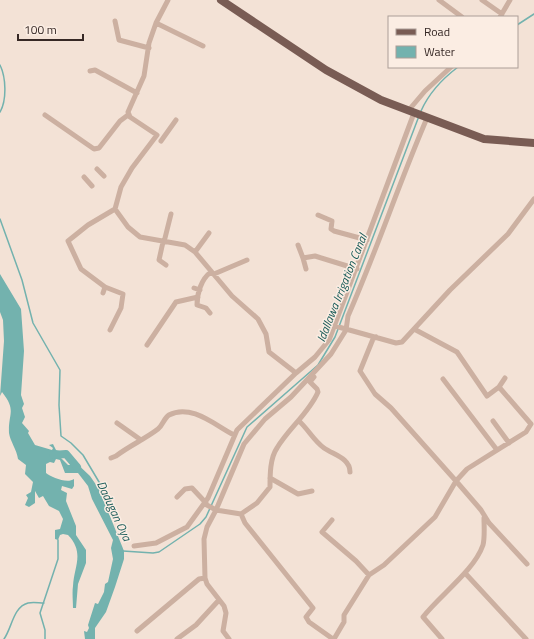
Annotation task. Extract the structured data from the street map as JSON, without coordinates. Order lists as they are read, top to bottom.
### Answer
{
  "water": ["Idallawa Irrigation Canal", "Dadugan Oya"],
  "legend": ["Road", "Water"],
  "scale_bar": "100 m"
}
